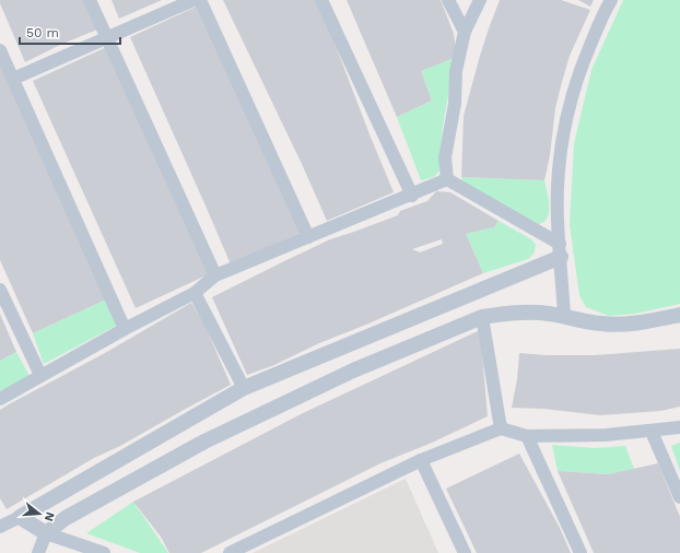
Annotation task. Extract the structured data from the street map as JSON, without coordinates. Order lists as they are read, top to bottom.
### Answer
{
  "scale_bar": "50 m",
  "north": "right"
}
